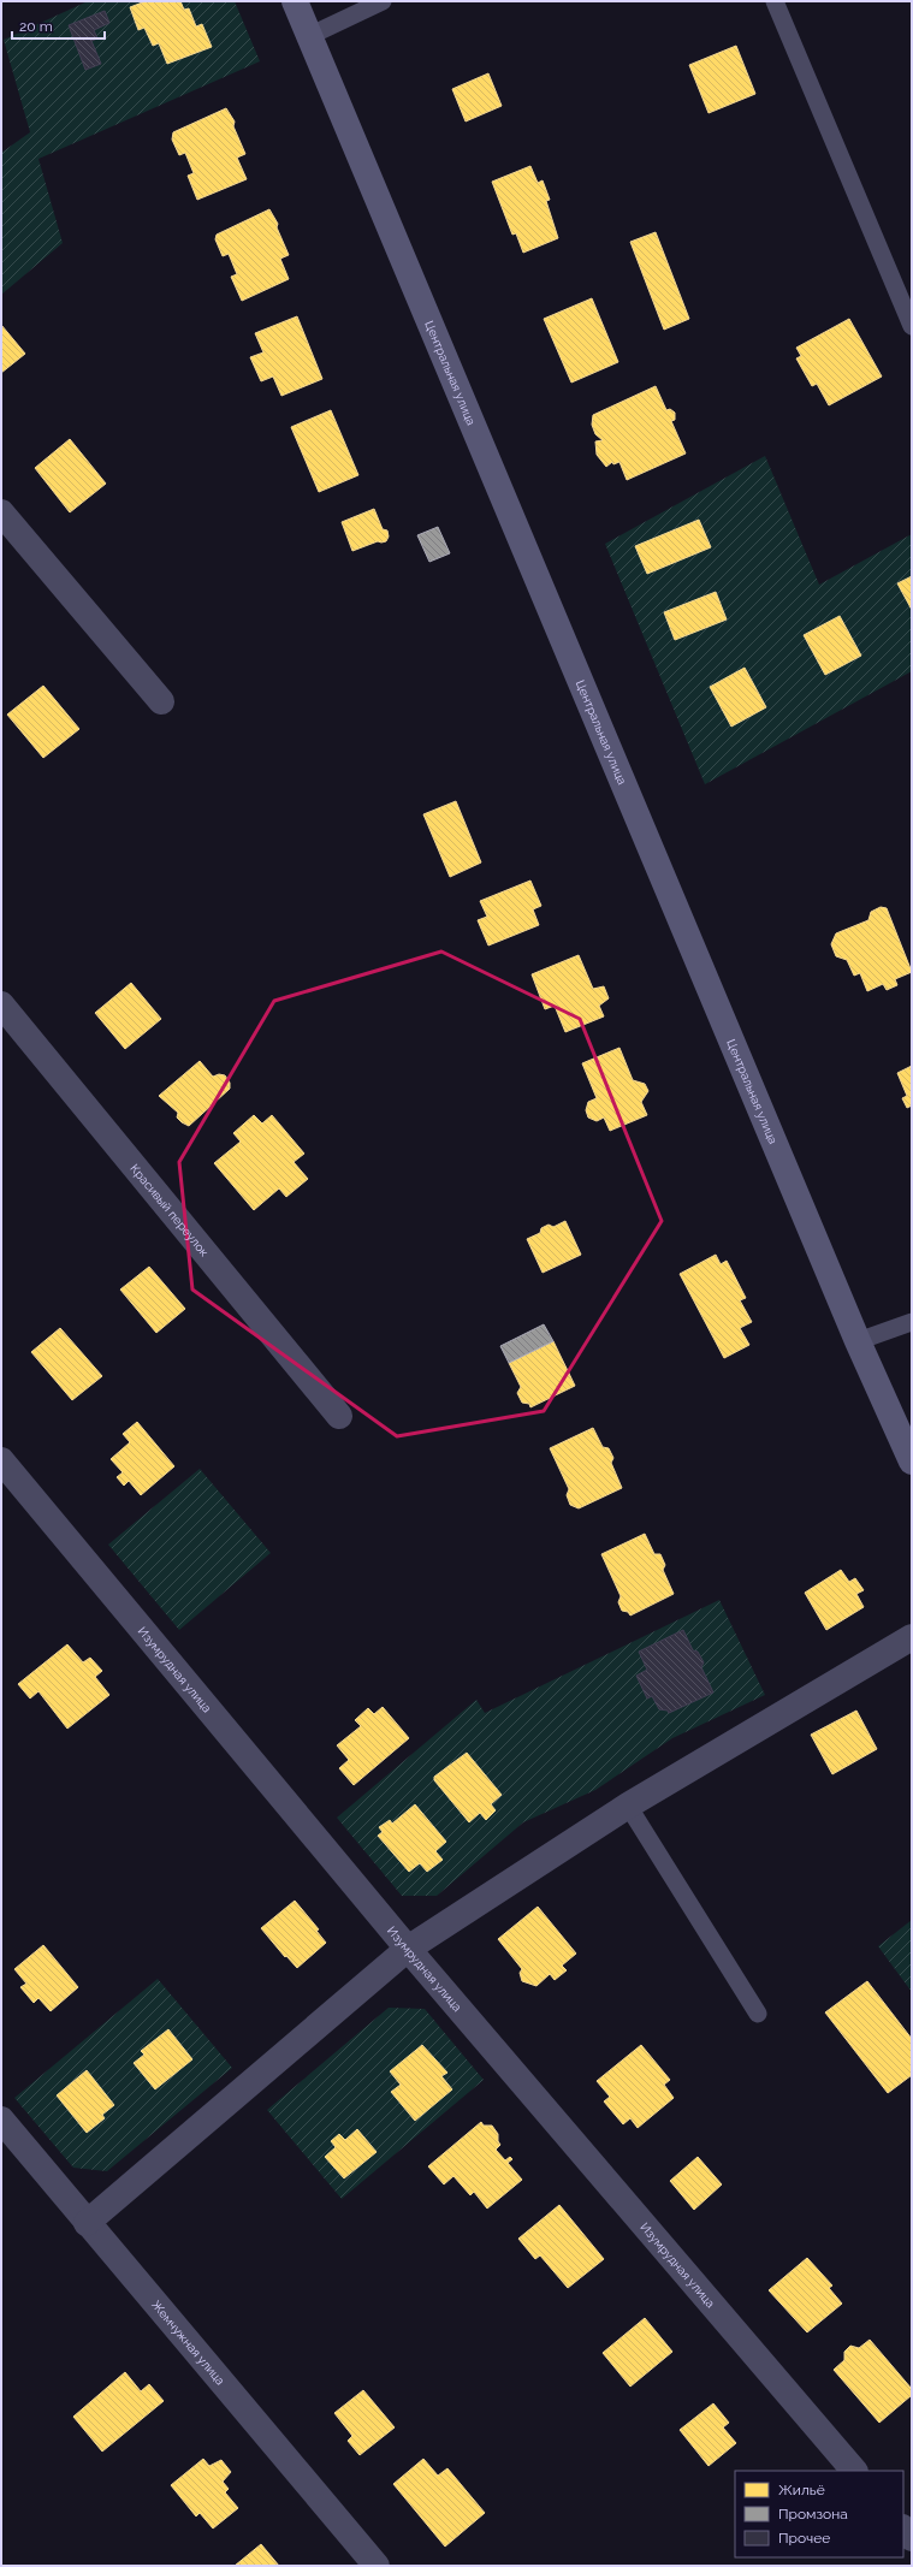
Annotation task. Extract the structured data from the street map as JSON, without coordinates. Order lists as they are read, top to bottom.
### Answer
{
  "streets": {
    "main road": ["Центральная улица"],
    "street": ["Красивый переулок", "Изумрудная улица", "Жемчужная улица"]
  },
  "legend": ["Жильё", "Промзона", "Прочее"],
  "scale_bar": "20 m"
}
